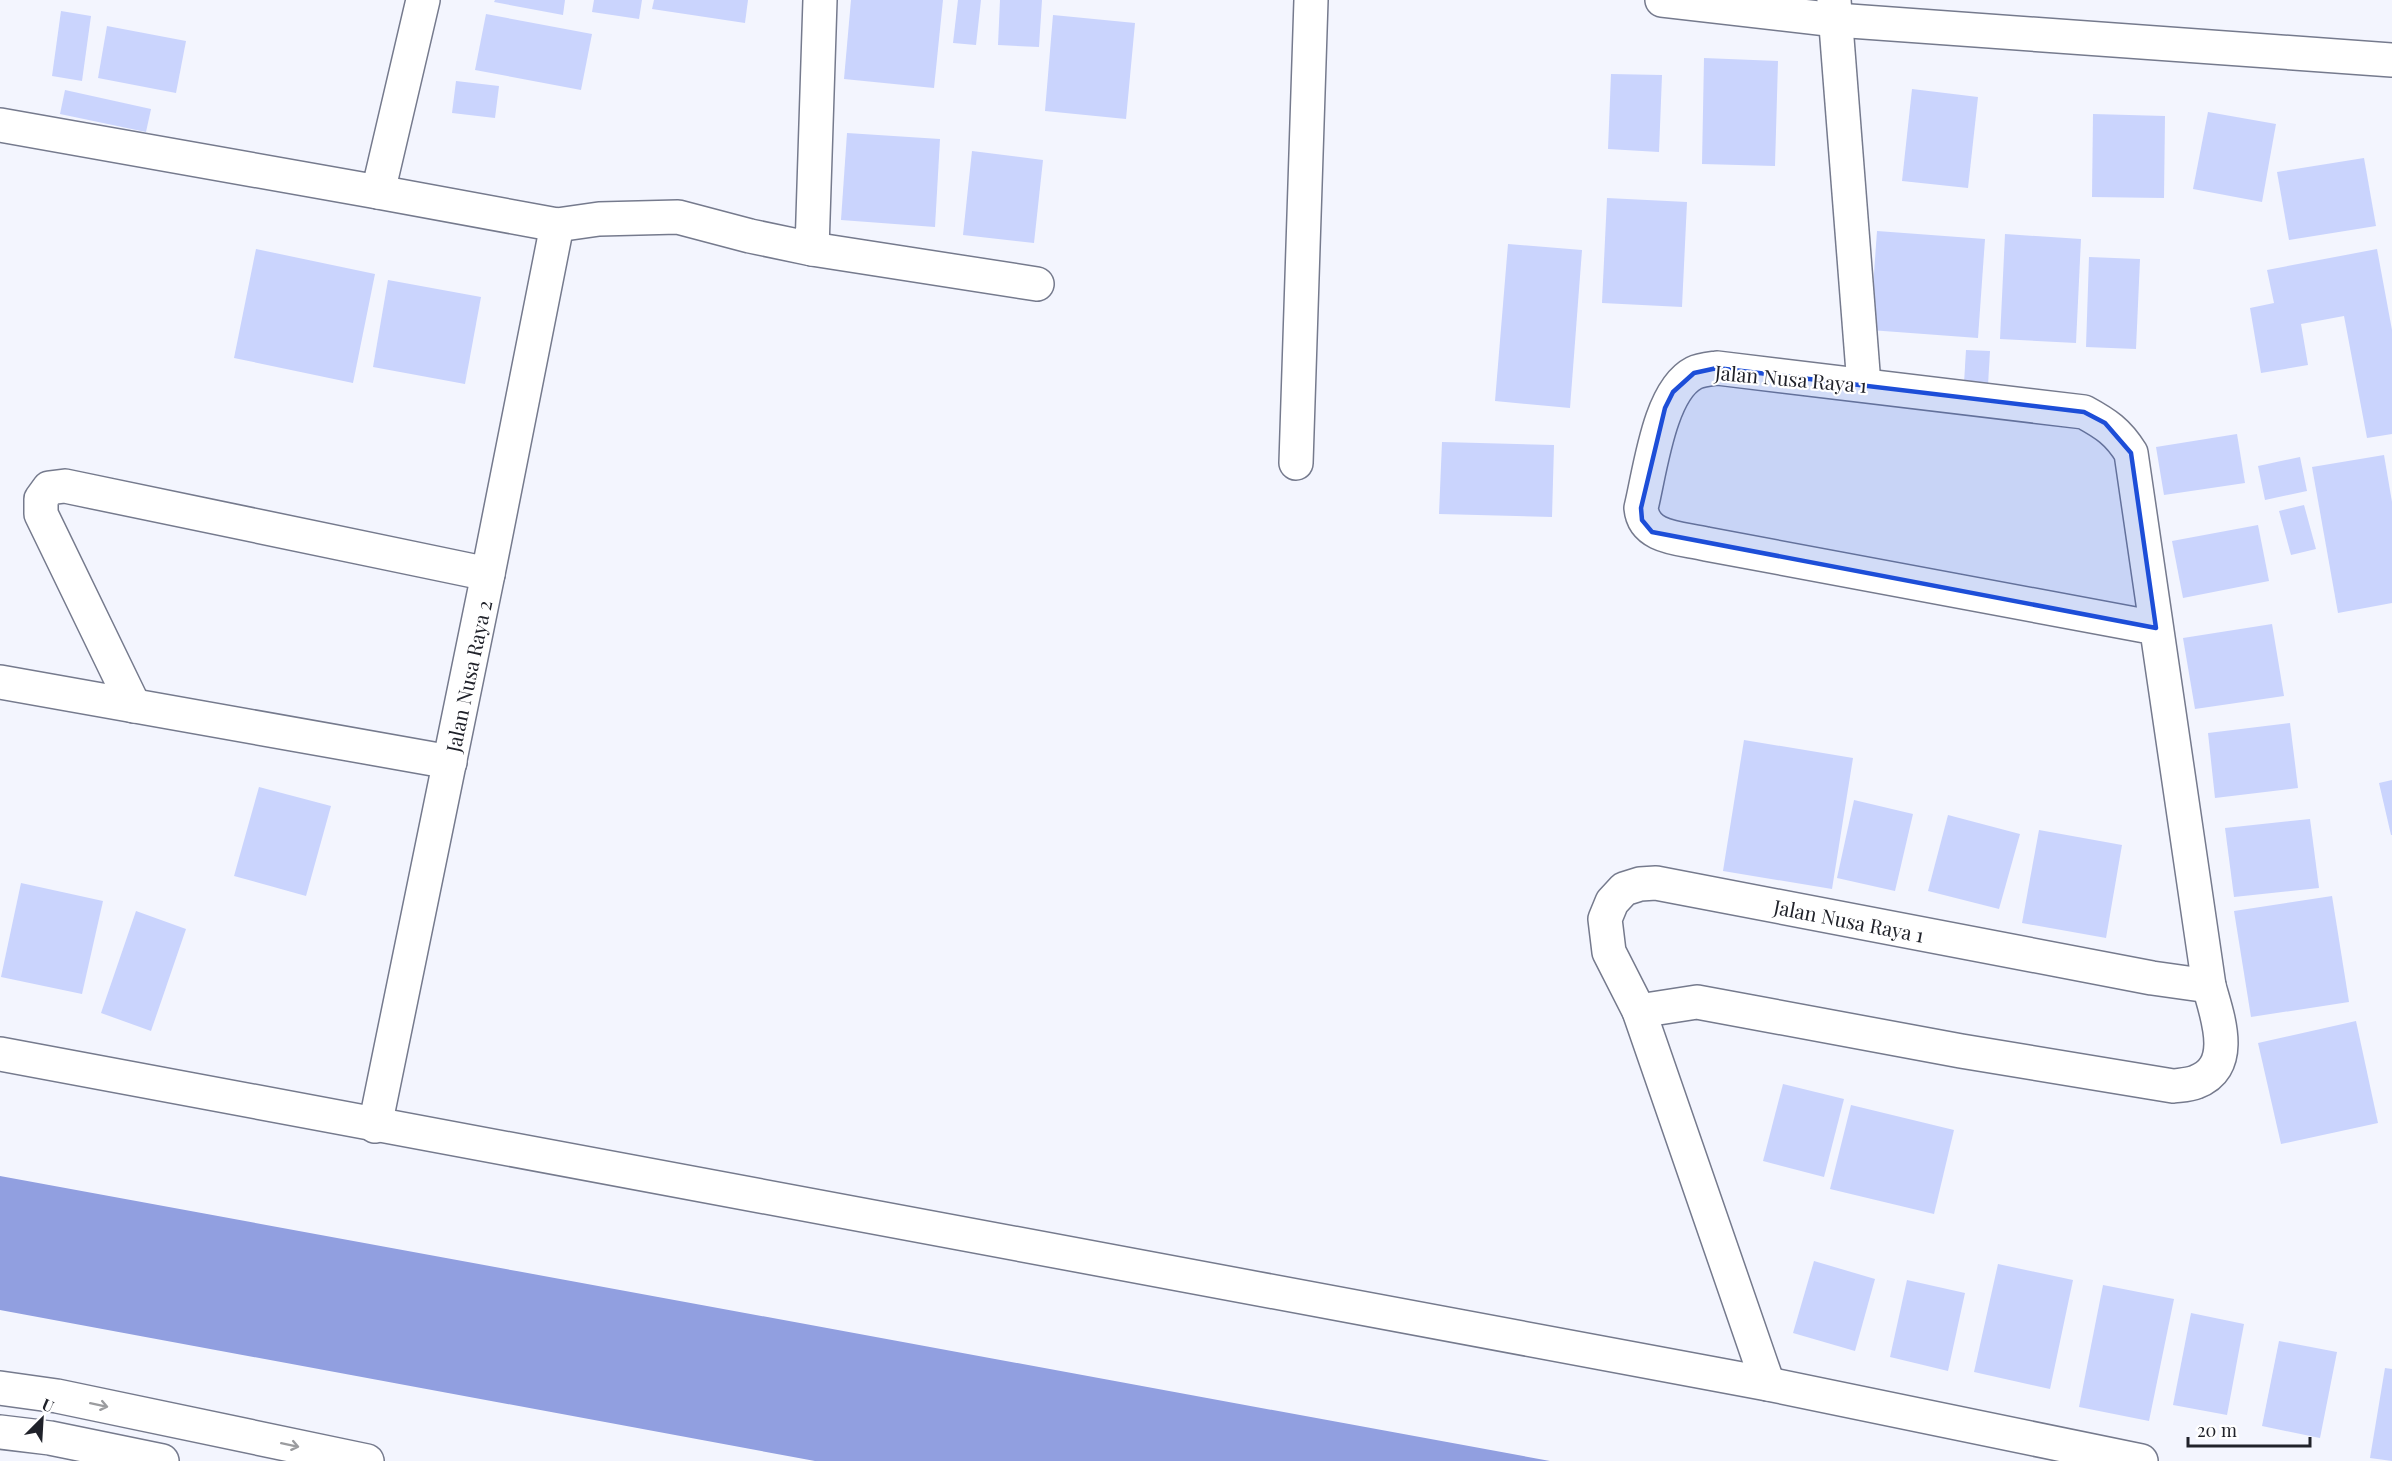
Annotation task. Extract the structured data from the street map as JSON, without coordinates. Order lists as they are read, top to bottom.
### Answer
{
  "streets": {
    "street": ["Jalan Nusa Raya 1", "Jalan Nusa Raya 2"]
  },
  "scale_bar": "20 m",
  "north": "top right"
}
